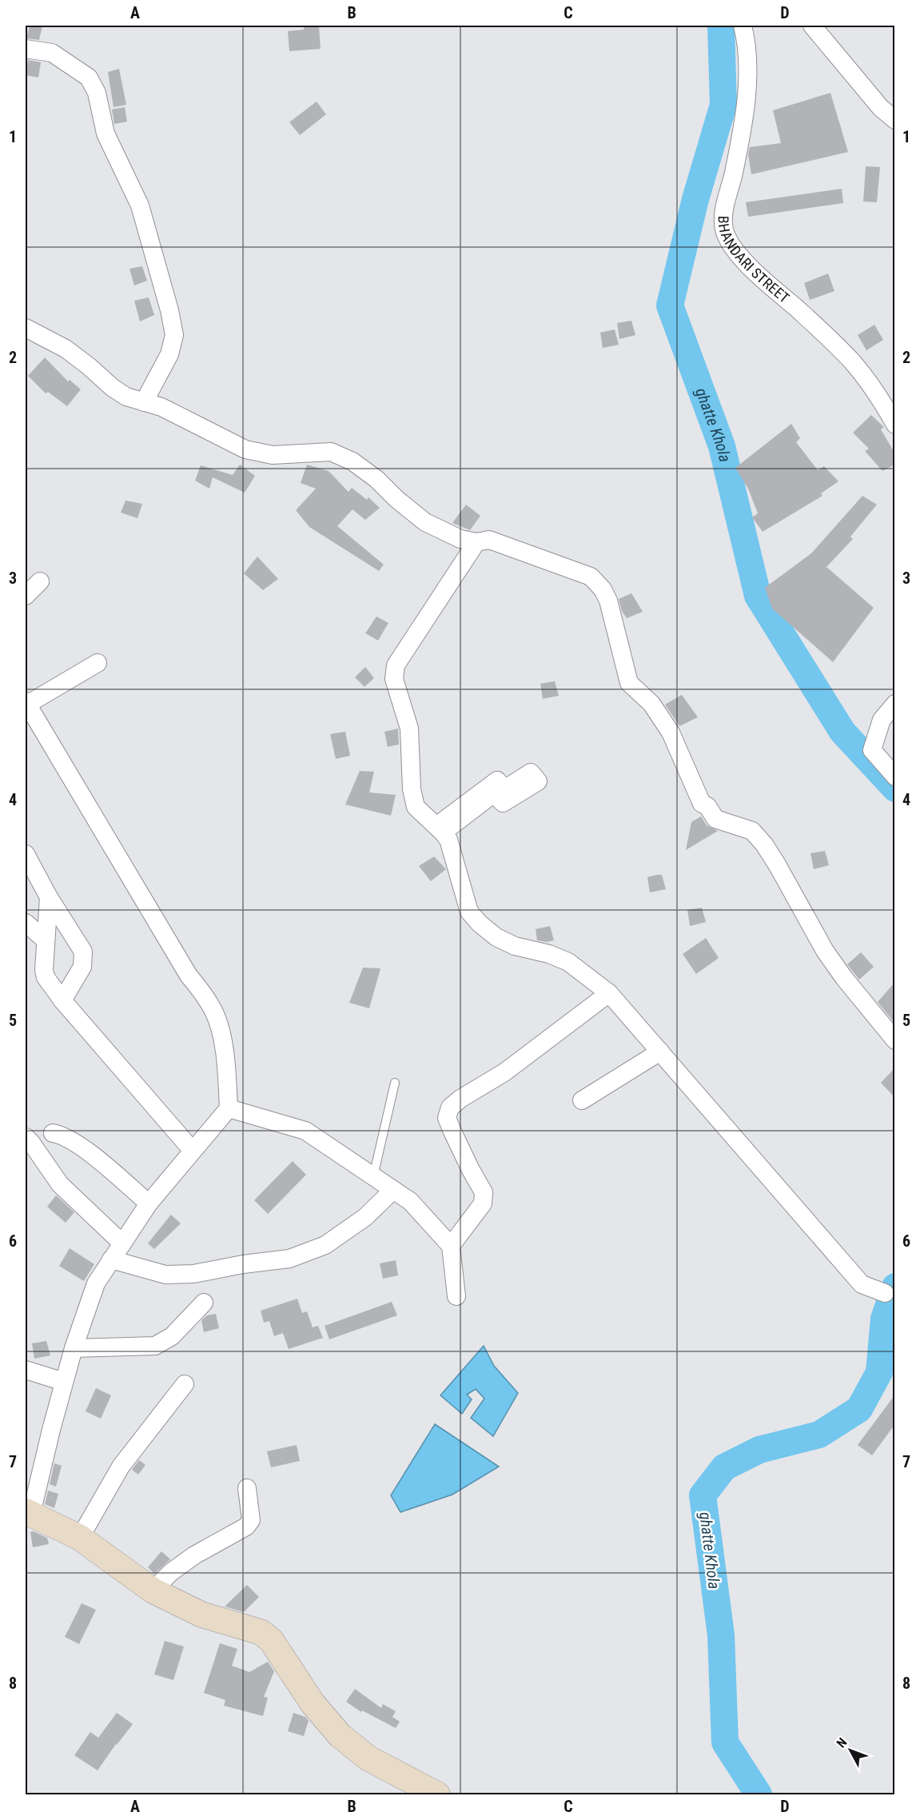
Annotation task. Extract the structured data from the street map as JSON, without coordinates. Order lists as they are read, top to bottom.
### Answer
{
  "streets": {
    "street": ["BHANDARI STREET"]
  },
  "water": ["ghatte Khola"],
  "north": "top left",
  "grid": {
    "columns": [
      "A",
      "B",
      "C",
      "D"
    ],
    "rows": [
      "1",
      "2",
      "3",
      "4",
      "5",
      "6",
      "7",
      "8"
    ]
  }
}
